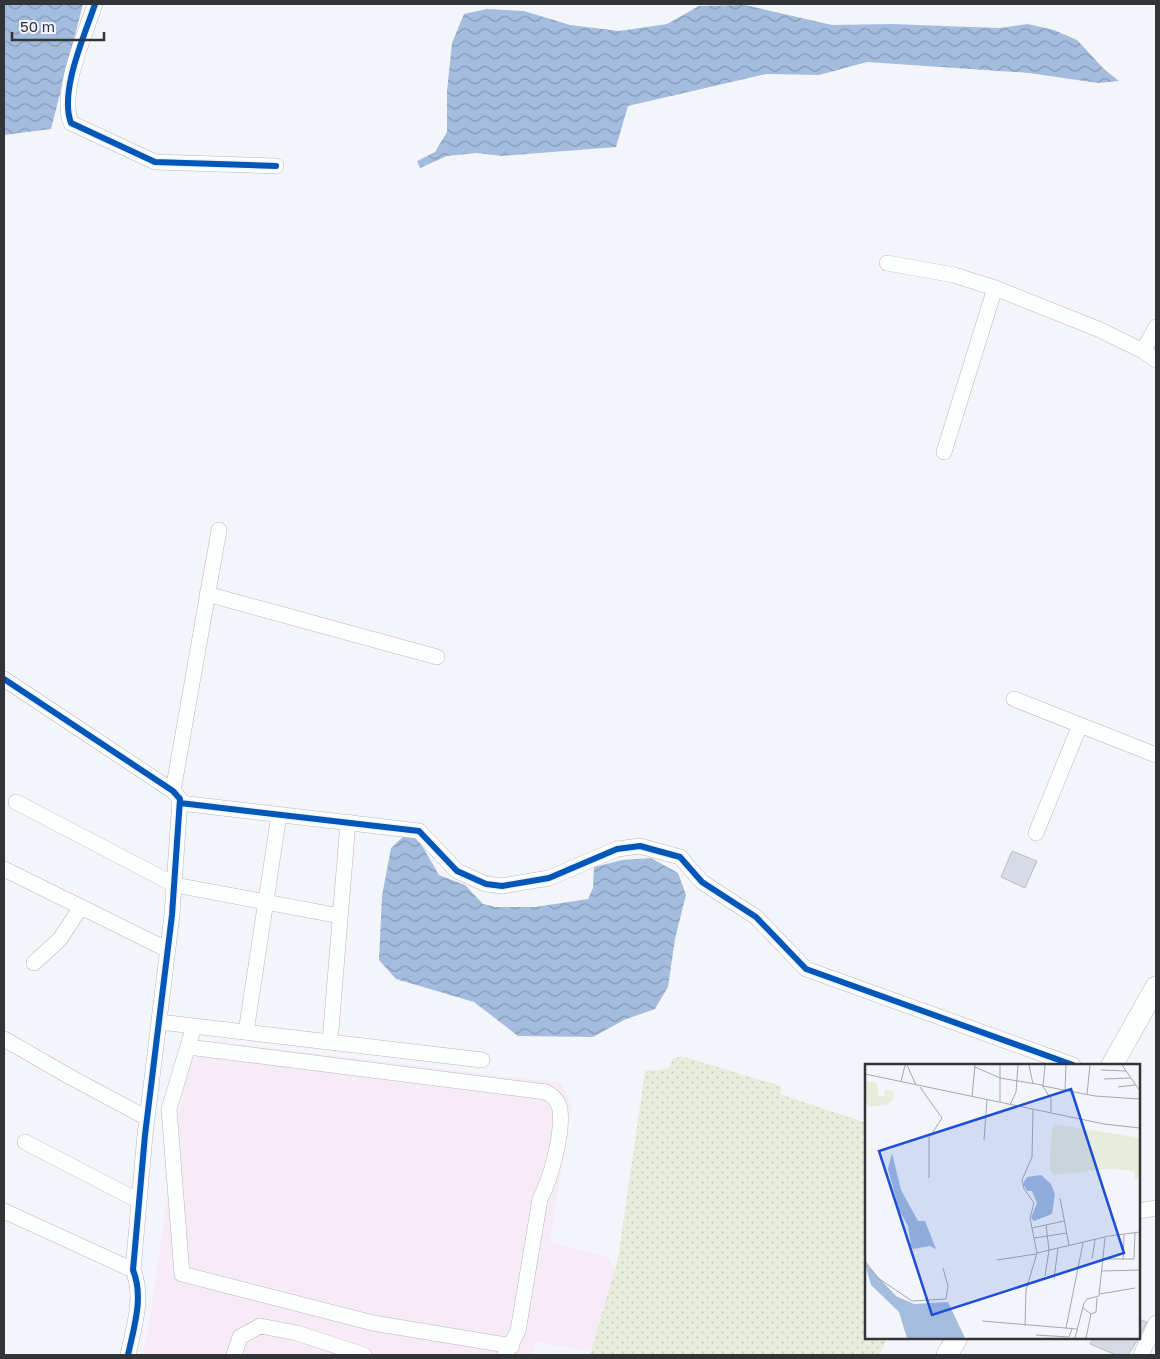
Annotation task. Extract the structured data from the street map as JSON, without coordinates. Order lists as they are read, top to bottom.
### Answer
{
  "scale_bar": "50 m"
}
